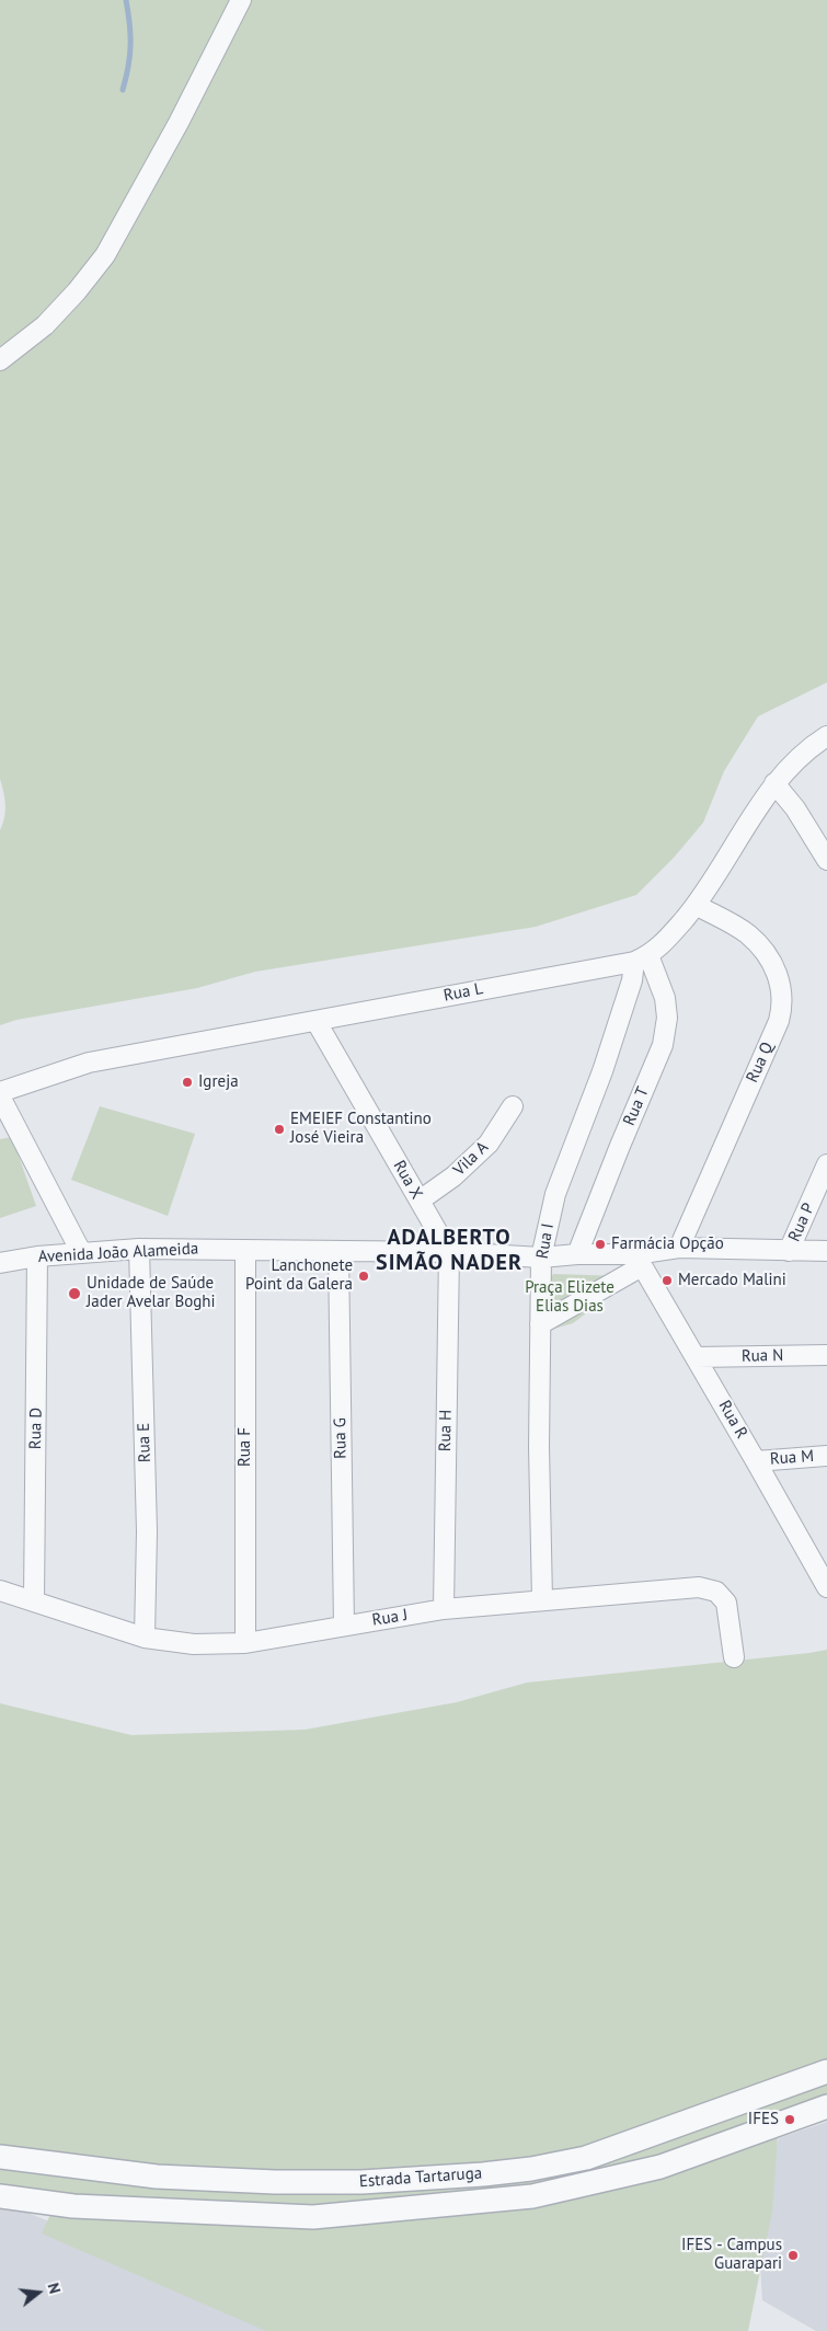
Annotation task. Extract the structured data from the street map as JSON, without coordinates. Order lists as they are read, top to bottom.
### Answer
{
  "streets": {
    "street": [
      "Rua L",
      "Rua Q",
      "Rua T",
      "Vila A",
      "Rua X",
      "Rua P",
      "Rua I",
      "Avenida João Alameida",
      "Rua N",
      "Rua R",
      "Rua D",
      "Rua H",
      "Rua G",
      "Rua E",
      "Rua F",
      "Rua M",
      "Rua J",
      "Estrada Tartaruga"
    ]
  },
  "crossings": [
    ["Rua L", "Rua T"],
    ["Rua L", "Rua X"],
    ["Rua L", "Rua I"],
    ["Rua Q", "Avenida João Alameida"],
    ["Rua T", "Rua I"],
    ["Rua T", "Avenida João Alameida"],
    ["Vila A", "Rua X"],
    ["Rua X", "Avenida João Alameida"],
    ["Rua X", "Rua H"],
    ["Rua P", "Avenida João Alameida"],
    ["Rua I", "Avenida João Alameida"],
    ["Rua I", "Rua J"],
    ["Avenida João Alameida", "Rua R"],
    ["Avenida João Alameida", "Rua D"],
    ["Avenida João Alameida", "Rua H"],
    ["Avenida João Alameida", "Rua G"],
    ["Avenida João Alameida", "Rua E"],
    ["Avenida João Alameida", "Rua F"],
    ["Rua N", "Rua R"],
    ["Rua R", "Rua M"],
    ["Rua D", "Rua J"],
    ["Rua H", "Rua J"],
    ["Rua G", "Rua J"],
    ["Rua E", "Rua J"],
    ["Rua F", "Rua J"]
  ],
  "districts": ["ADALBERTO SIMÃO NADER"],
  "parks": ["Praça Elizete Elias Dias"],
  "places": [
    "Igreja",
    "EMEIEF Constantino José Vieira",
    "Farmácia Opção",
    "Lanchonete Point da Galera",
    "Mercado Malini",
    "Unidade de Saúde Jader Avelar Boghi",
    "IFES",
    "IFES - Campus Guarapari"
  ],
  "north": "right"
}
